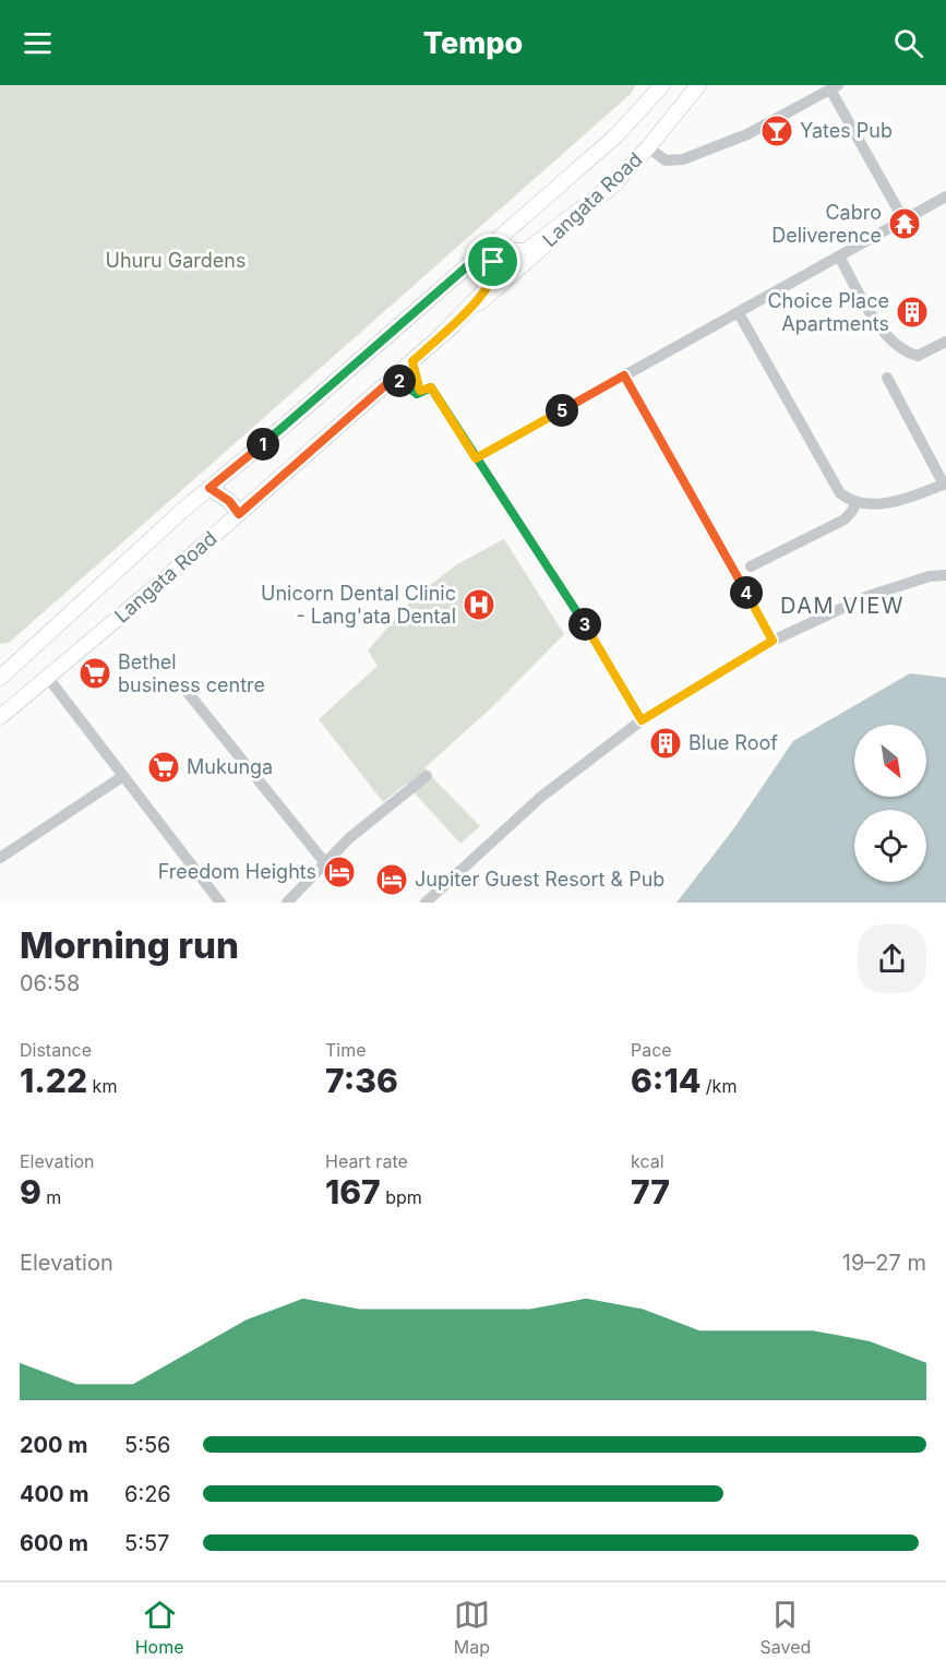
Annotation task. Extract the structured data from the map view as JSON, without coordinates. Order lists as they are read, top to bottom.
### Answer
{
  "streets": {
    "main road": ["Langata Road"]
  },
  "districts": ["DAM VIEW"],
  "parks": ["Uhuru Gardens"],
  "places": {
    "bar": ["Yates Pub"],
    "temple": ["Cabro Deliverence"],
    "building": ["Choice Place Apartments", "Blue Roof"],
    "hospital": ["Unicorn Dental Clinic - Lang'ata Dental"],
    "supermarket": ["Bethel business centre", "Mukunga"],
    "hotel": ["Freedom Heights", "Jupiter Guest Resort & Pub"]
  },
  "north": "bottom right",
  "page": {
    "header": "Tempo",
    "pins": [
      "2",
      "5",
      "1",
      "4",
      "3"
    ],
    "heading": ["Morning run", "06:58"],
    "stats": [
      ["Distance", "1.22 km"],
      ["Time", "7:36"],
      ["Pace", "6:14 /km"],
      ["Elevation", "9 m"],
      ["Heart rate", "167 bpm"],
      ["kcal", "77"]
    ],
    "chart": ["Elevation", "19–27 m"],
    "list": [
      {
        "name": "200 m",
        "note": "5:56"
      },
      {
        "name": "400 m",
        "note": "6:26"
      },
      {
        "name": "600 m",
        "note": "5:57"
      }
    ],
    "tabs": ["Home", "Map", "Saved"]
  }
}
